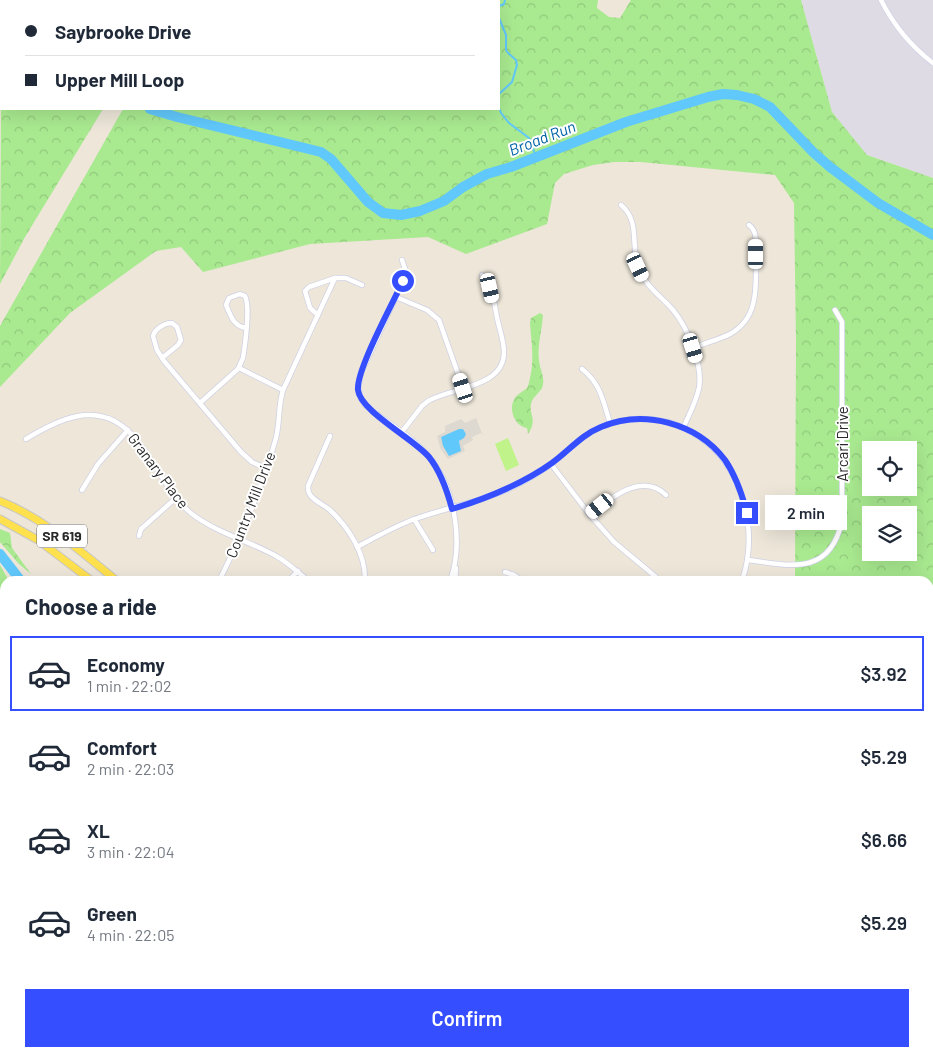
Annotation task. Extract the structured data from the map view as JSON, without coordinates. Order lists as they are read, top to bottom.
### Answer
{
  "streets": {
    "main road": ["SR 619"],
    "street": ["Arcari Drive", "Granary Place", "Country Mill Drive"]
  },
  "crossings": [
    ["Granary Place", "Country Mill Drive"]
  ],
  "water": ["Broad Run"],
  "page": {
    "banner": ["Saybrooke Drive", "Upper Mill Loop"],
    "bubble": "2 min",
    "heading": "Choose a ride",
    "list": [
      {
        "name": "Economy",
        "note": "1 min · 22:02",
        "value": "$3.92"
      },
      {
        "name": "Comfort",
        "note": "2 min · 22:03",
        "value": "$5.29"
      },
      {
        "name": "XL",
        "note": "3 min · 22:04",
        "value": "$6.66"
      },
      {
        "name": "Green",
        "note": "4 min · 22:05",
        "value": "$5.29"
      }
    ],
    "buttons": "Confirm"
  }
}
